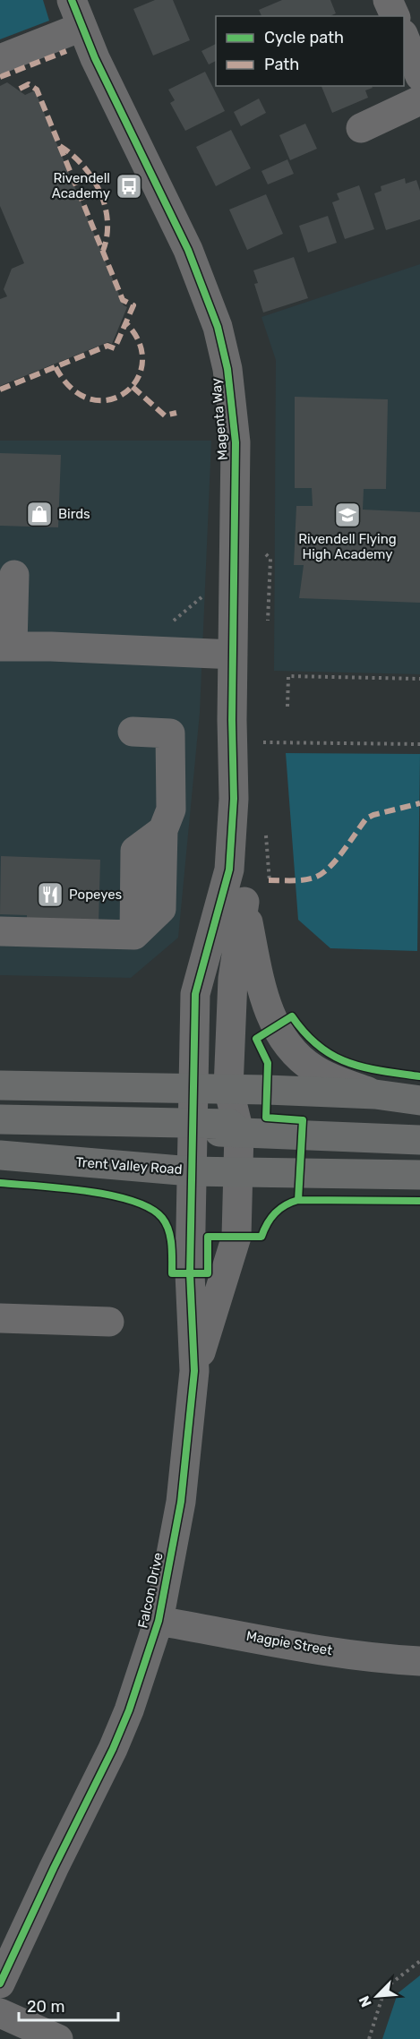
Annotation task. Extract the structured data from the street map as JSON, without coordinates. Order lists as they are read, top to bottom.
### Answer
{
  "streets": {
    "main road": ["Trent Valley Road"],
    "street": ["Magenta Way", "Falcon Drive", "Magpie Street"]
  },
  "crossings": [
    ["Magenta Way", "Falcon Drive"],
    ["Trent Valley Road", "Falcon Drive"],
    ["Falcon Drive", "Magpie Street"]
  ],
  "places": {
    "bus stop": ["Rivendell Academy"],
    "shop": ["Birds"],
    "school or university": ["Rivendell Flying High Academy"],
    "restaurant": ["Popeyes"]
  },
  "legend": ["Cycle path", "Path"],
  "scale_bar": "20 m",
  "north": "bottom left"
}
